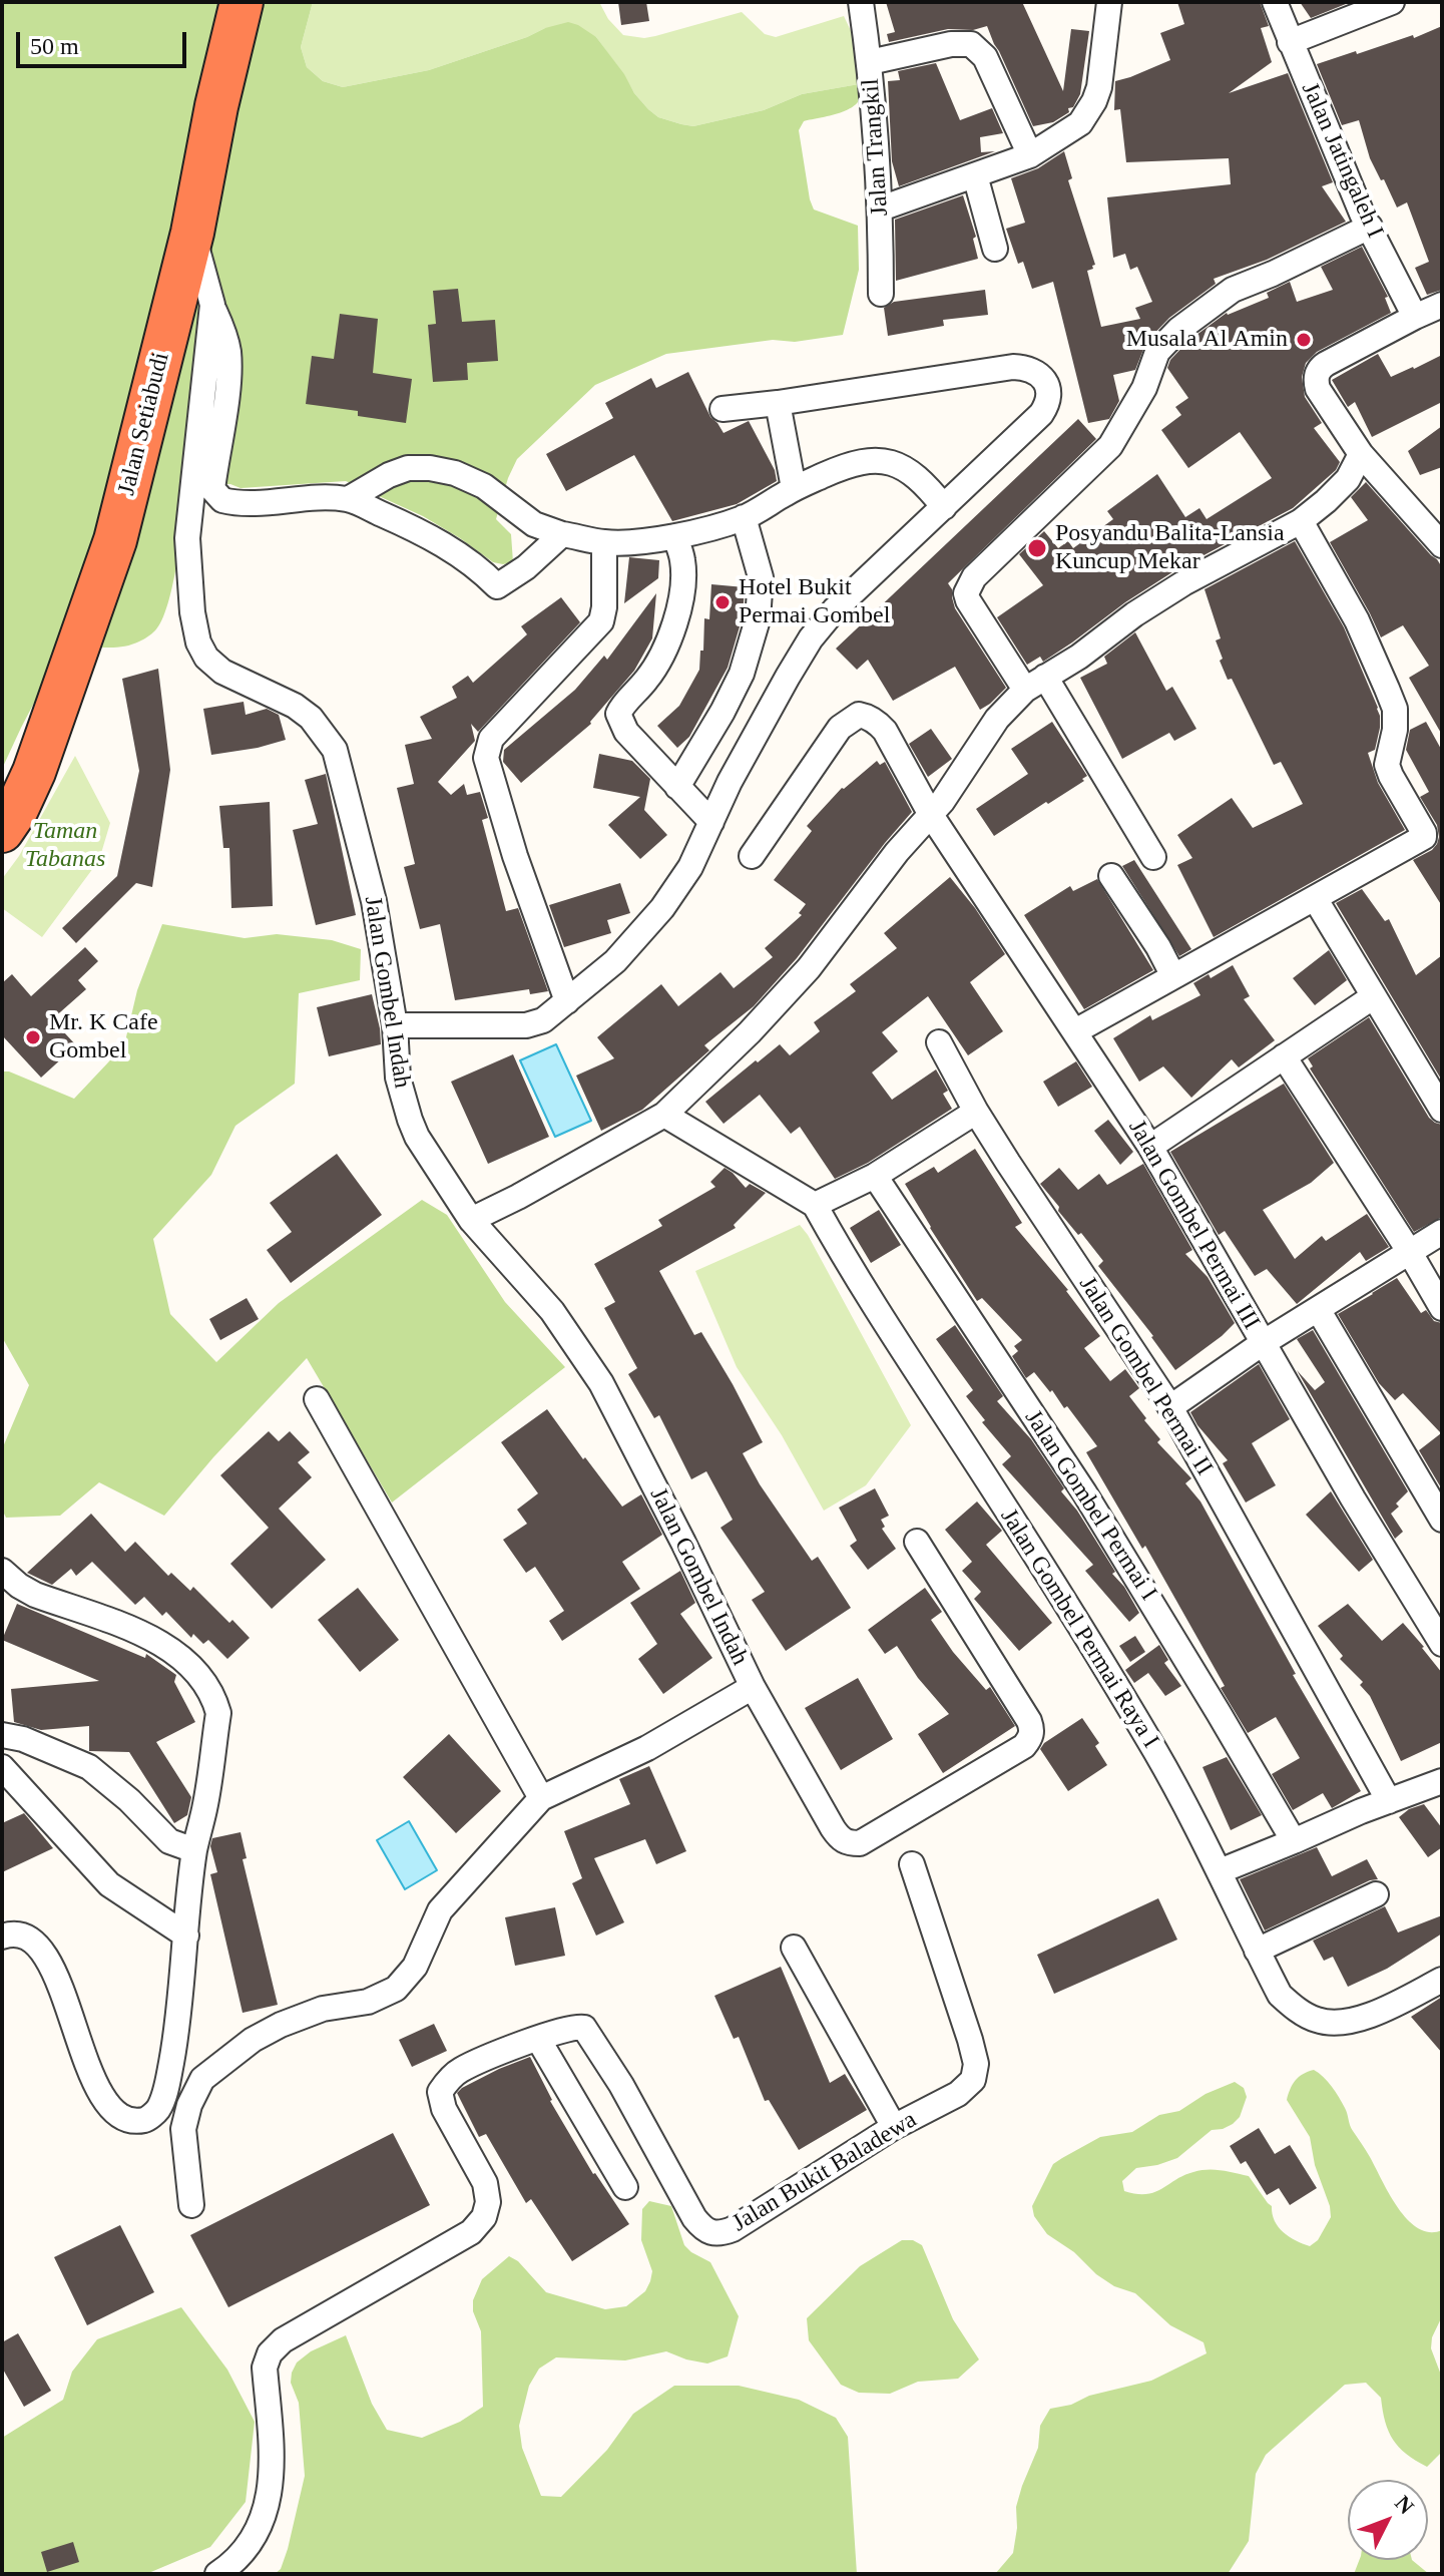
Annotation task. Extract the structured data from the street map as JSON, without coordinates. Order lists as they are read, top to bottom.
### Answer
{
  "streets": {
    "highway": ["Jalan Setiabudi"],
    "street": [
      "Jalan Trangkil",
      "Jalan Jatingaleh I",
      "Jalan Gombel Indah",
      "Jalan Gombel Permai III",
      "Jalan Gombel Permai II",
      "Jalan Gombel Permai I",
      "Jalan Gombel Permai Raya I",
      "Jalan Bukit Baladewa"
    ]
  },
  "crossings": [
    ["Jalan Setiabudi", "Jalan Gombel Indah"]
  ],
  "parks": ["Taman Tabanas"],
  "places": [
    "Musala Al Amin",
    "Posyandu Balita-Lansia Kuncup Mekar",
    "Hotel Bukit Permai Gombel",
    "Mr. K Cafe Gombel"
  ],
  "scale_bar": "50 m",
  "north": "top right"
}
